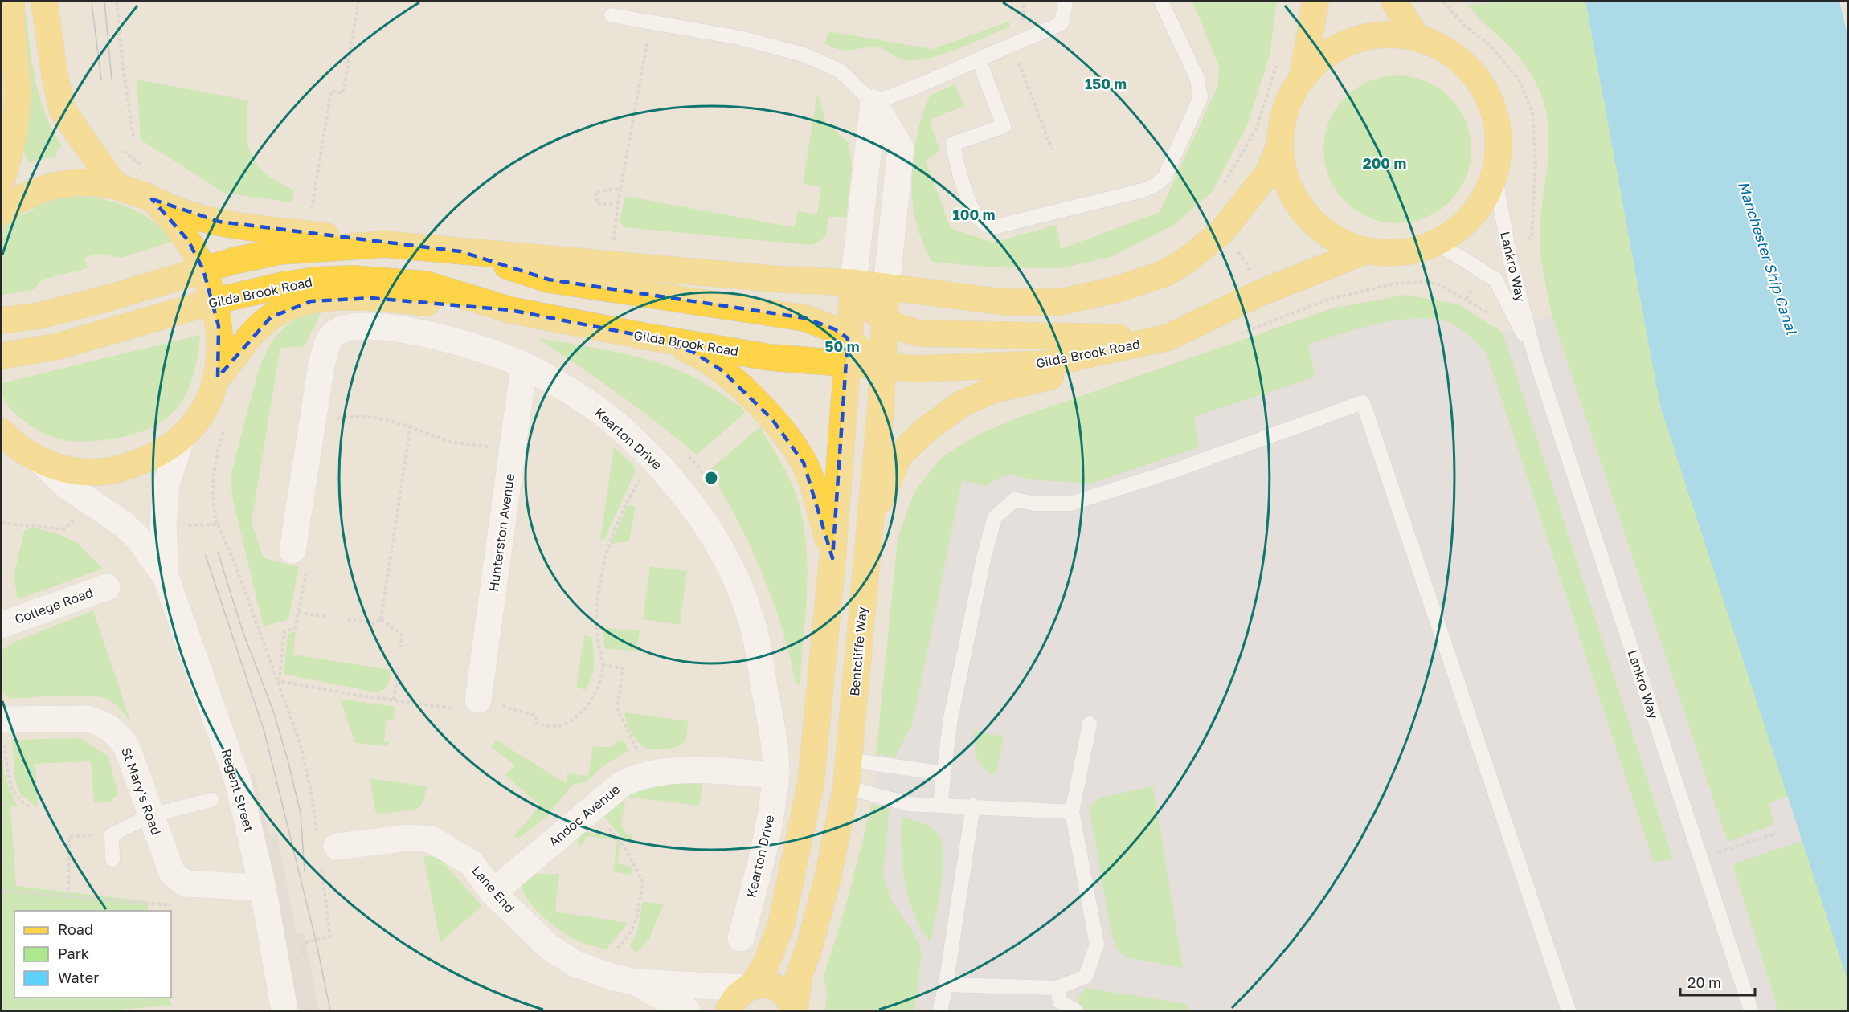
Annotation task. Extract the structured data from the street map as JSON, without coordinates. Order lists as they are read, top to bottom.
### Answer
{
  "streets": {
    "main road": ["Gilda Brook Road", "Bentcliffe Way"],
    "street": [
      "Kearton Drive",
      "Hunterston Avenue",
      "College Road",
      "Regent Street",
      "St Mary's Road",
      "Andoc Avenue",
      "Lane End"
    ],
    "lane": ["Lankro Way"]
  },
  "crossings": [
    ["Gilda Brook Road", "Bentcliffe Way"],
    ["Kearton Drive", "Hunterston Avenue"],
    ["Kearton Drive", "Andoc Avenue"],
    ["Bentcliffe Way", "Lane End"],
    ["Regent Street", "St Mary's Road"],
    ["Andoc Avenue", "Lane End"]
  ],
  "water": ["Manchester Ship Canal"],
  "legend": ["Road", "Park", "Water"],
  "scale_bar": "20 m",
  "rings": [
    "150 m",
    "200 m",
    "100 m",
    "50 m"
  ]
}
